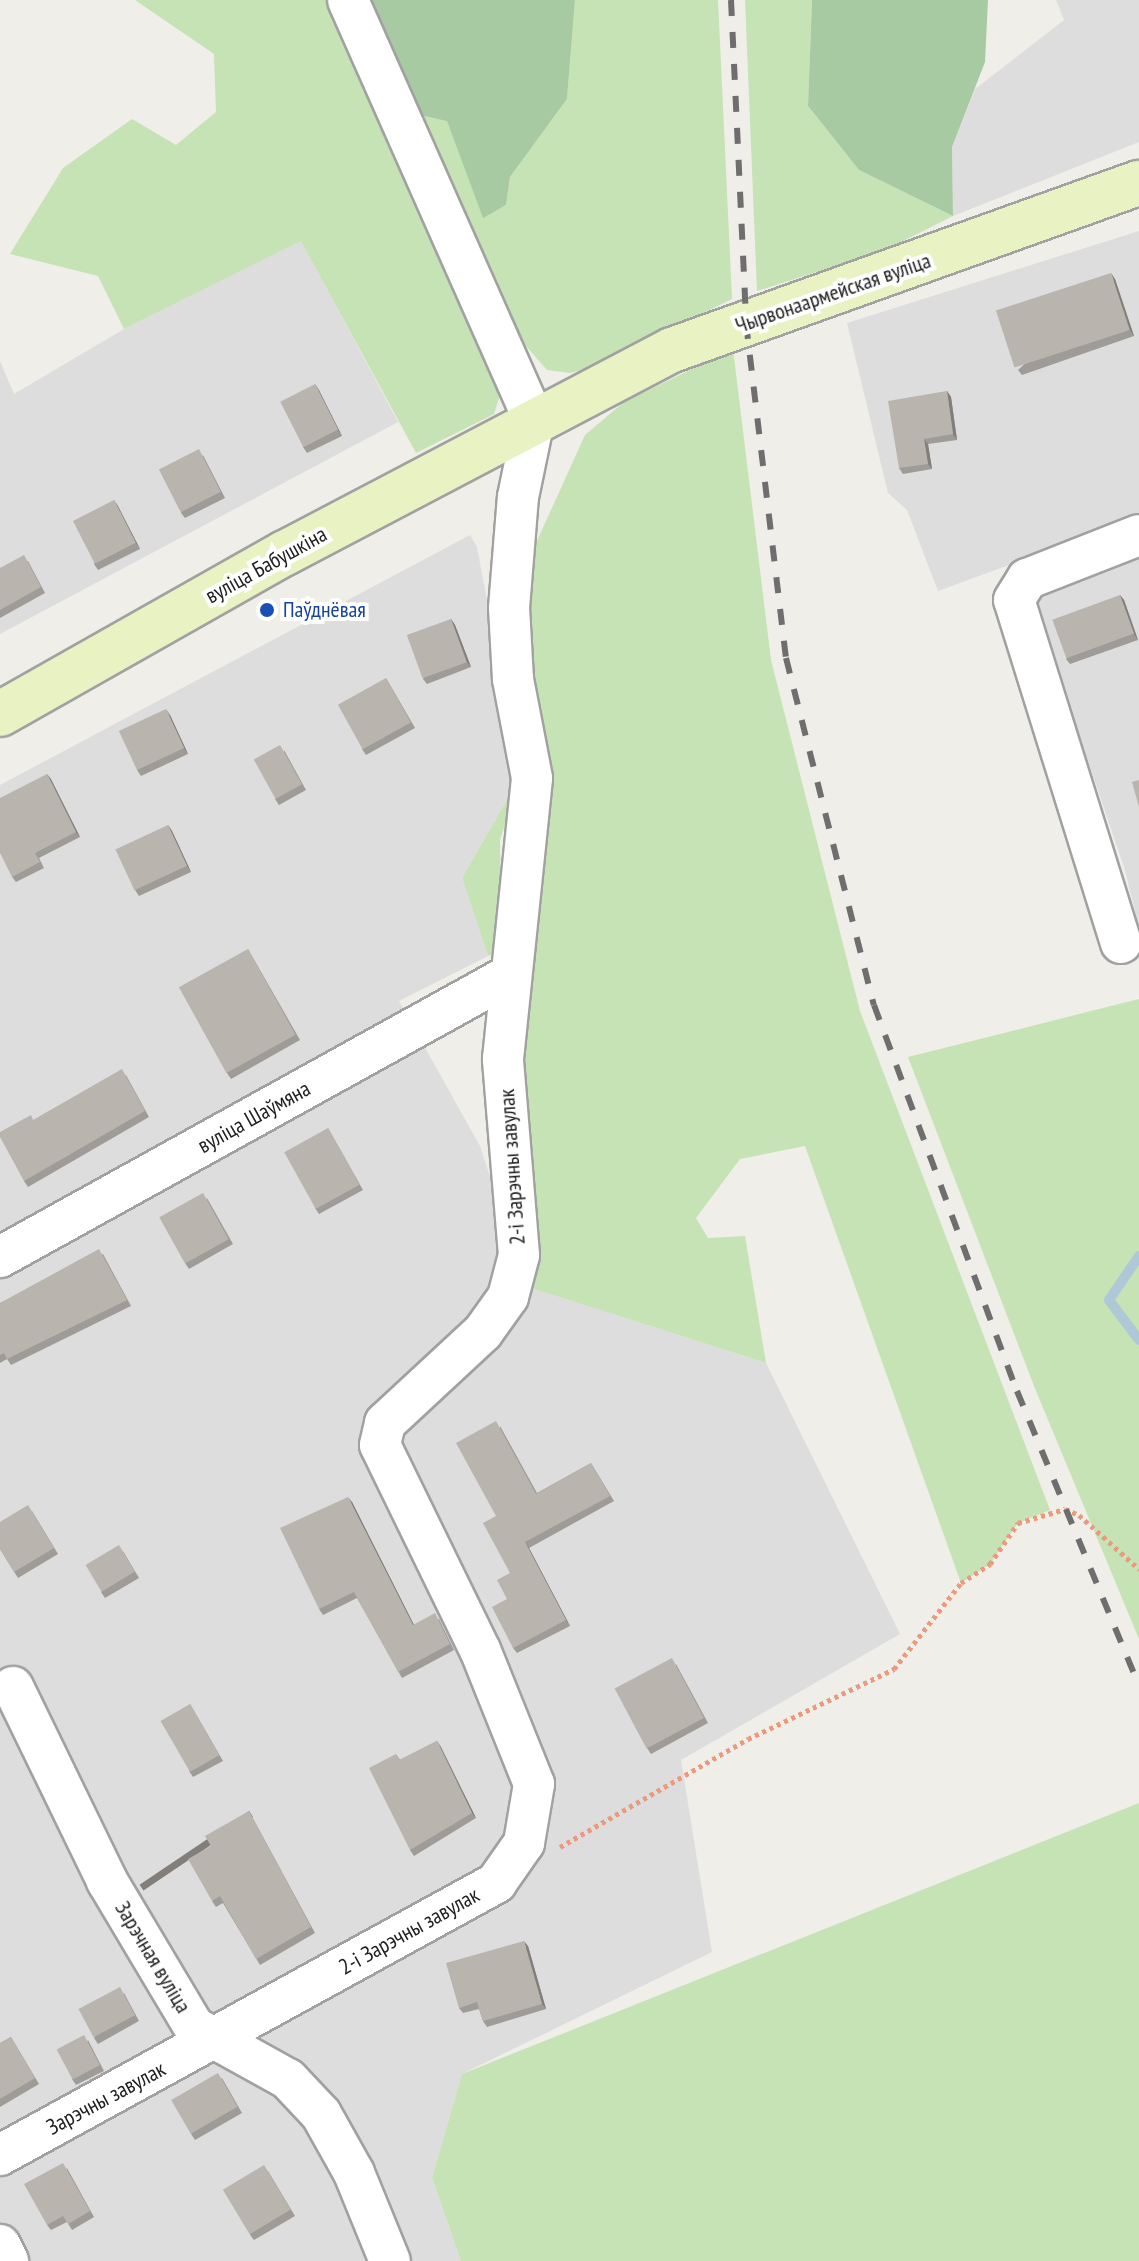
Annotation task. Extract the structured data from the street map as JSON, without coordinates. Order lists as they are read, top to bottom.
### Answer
{
  "streets": {
    "street": [
      "Чырвонаармейская вуліца",
      "вуліца Бабушкіна",
      "вуліца Шаўмяна",
      "2-і Зарэчны завулак",
      "Зарэчная вуліца",
      "Зарэчны завулак"
    ]
  },
  "crossings": [
    ["Чырвонаармейская вуліца", "вуліца Бабушкіна"],
    ["Чырвонаармейская вуліца", "2-і Зарэчны завулак"],
    ["вуліца Бабушкіна", "2-і Зарэчны завулак"],
    ["вуліца Шаўмяна", "2-і Зарэчны завулак"],
    ["2-і Зарэчны завулак", "Зарэчная вуліца"],
    ["2-і Зарэчны завулак", "Зарэчны завулак"],
    ["Зарэчная вуліца", "Зарэчны завулак"]
  ],
  "places": ["Паўднёвая"]
}
